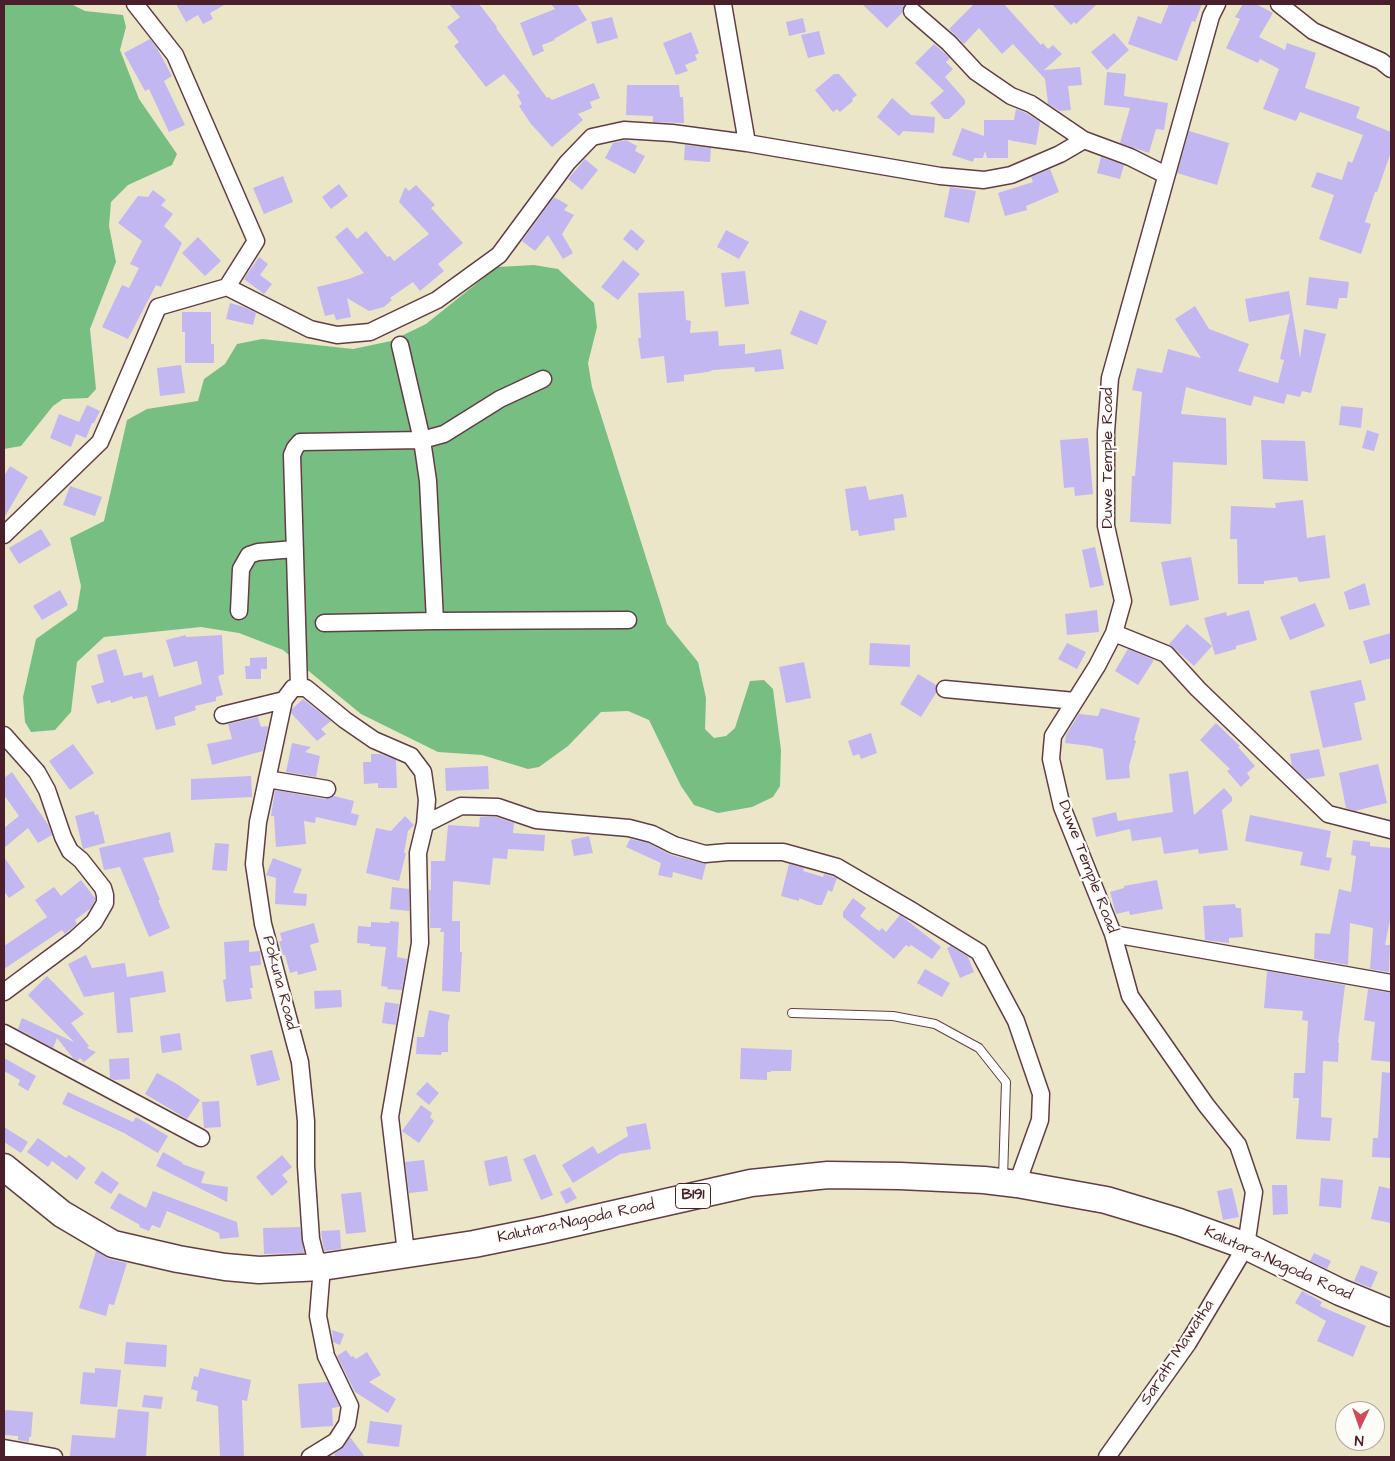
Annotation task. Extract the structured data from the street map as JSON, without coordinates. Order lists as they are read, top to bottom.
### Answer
{
  "streets": {
    "main road": ["B191", "Kalutara-Nagoda Road"],
    "street": ["Duwe Temple Road", "Pokuna Road", "Sarath Mawatha"]
  },
  "crossings": [
    ["Duwe Temple Road", "Kalutara-Nagoda Road"],
    ["Duwe Temple Road", "Sarath Mawatha"],
    ["Pokuna Road", "Kalutara-Nagoda Road"],
    ["Kalutara-Nagoda Road", "Sarath Mawatha"]
  ],
  "north": "bottom"
}
